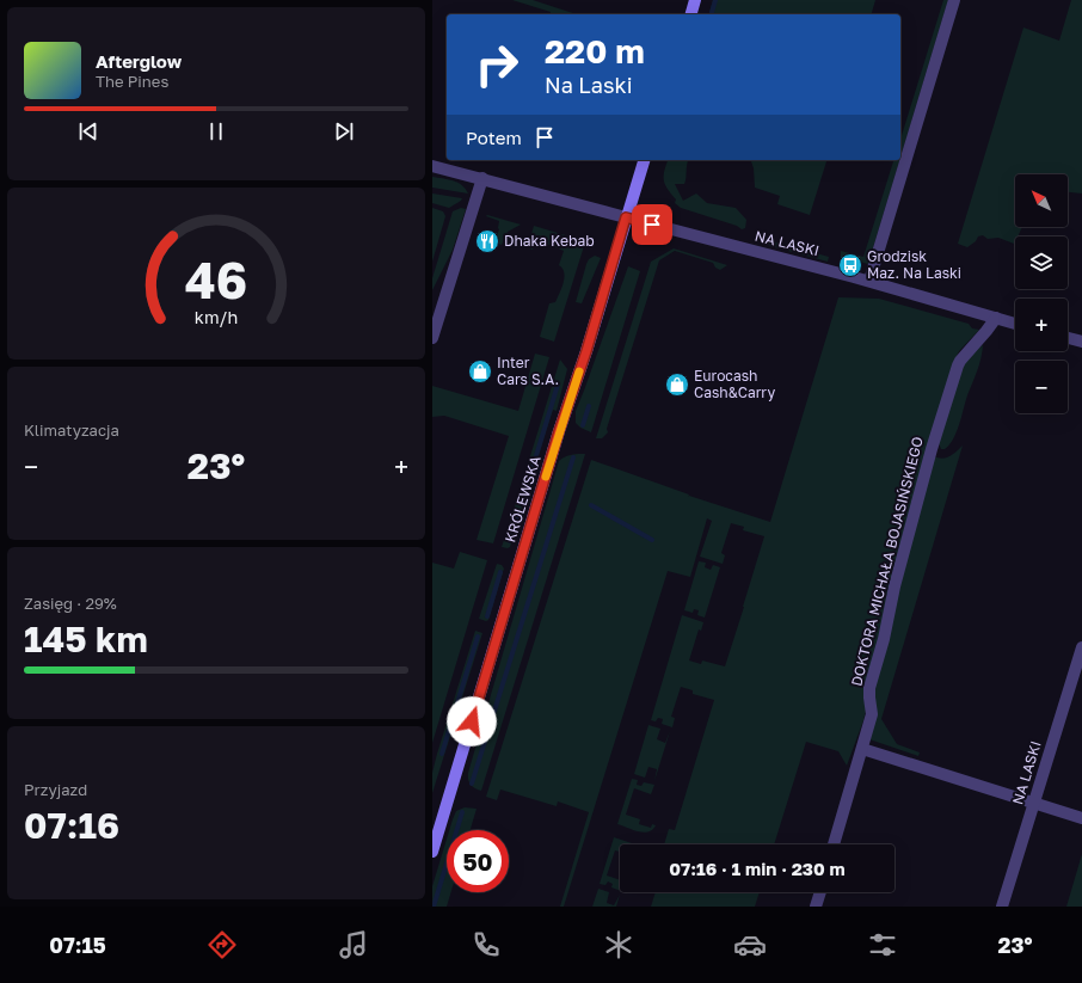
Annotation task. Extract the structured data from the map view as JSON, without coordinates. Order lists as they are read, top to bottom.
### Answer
{
  "streets": {
    "main road": ["KRÓLEWSKA"],
    "street": ["NA LASKI", "DOKTORA MICHAŁA BOJASIŃSKIEGO"]
  },
  "crossings": [
    ["NA LASKI", "KRÓLEWSKA"],
    ["NA LASKI", "DOKTORA MICHAŁA BOJASIŃSKIEGO"]
  ],
  "places": {
    "restaurant": ["Dhaka Kebab"],
    "bus stop": ["Grodzisk Maz. Na Laski"],
    "shop": ["Inter Cars S.A.", "Eurocash Cash&Carry"]
  },
  "north": "top left",
  "page": {
    "turn": ["220 m", "Na Laski"],
    "song": ["Afterglow", "The Pines"],
    "then": "Potem",
    "map_buttons": ["+", "−"],
    "tile": [
      "Klimatyzacja",
      ["Zasięg · 29%", "145 km"],
      ["Przyjazd", "07:16"]
    ],
    "heat": ["−", "23°", "+"],
    "limit": "50",
    "trip": "07:16 · 1 min · 230 m",
    "tabs": ["07:15", "23°"],
    "gauge": ["46", "km/h"]
  }
}
